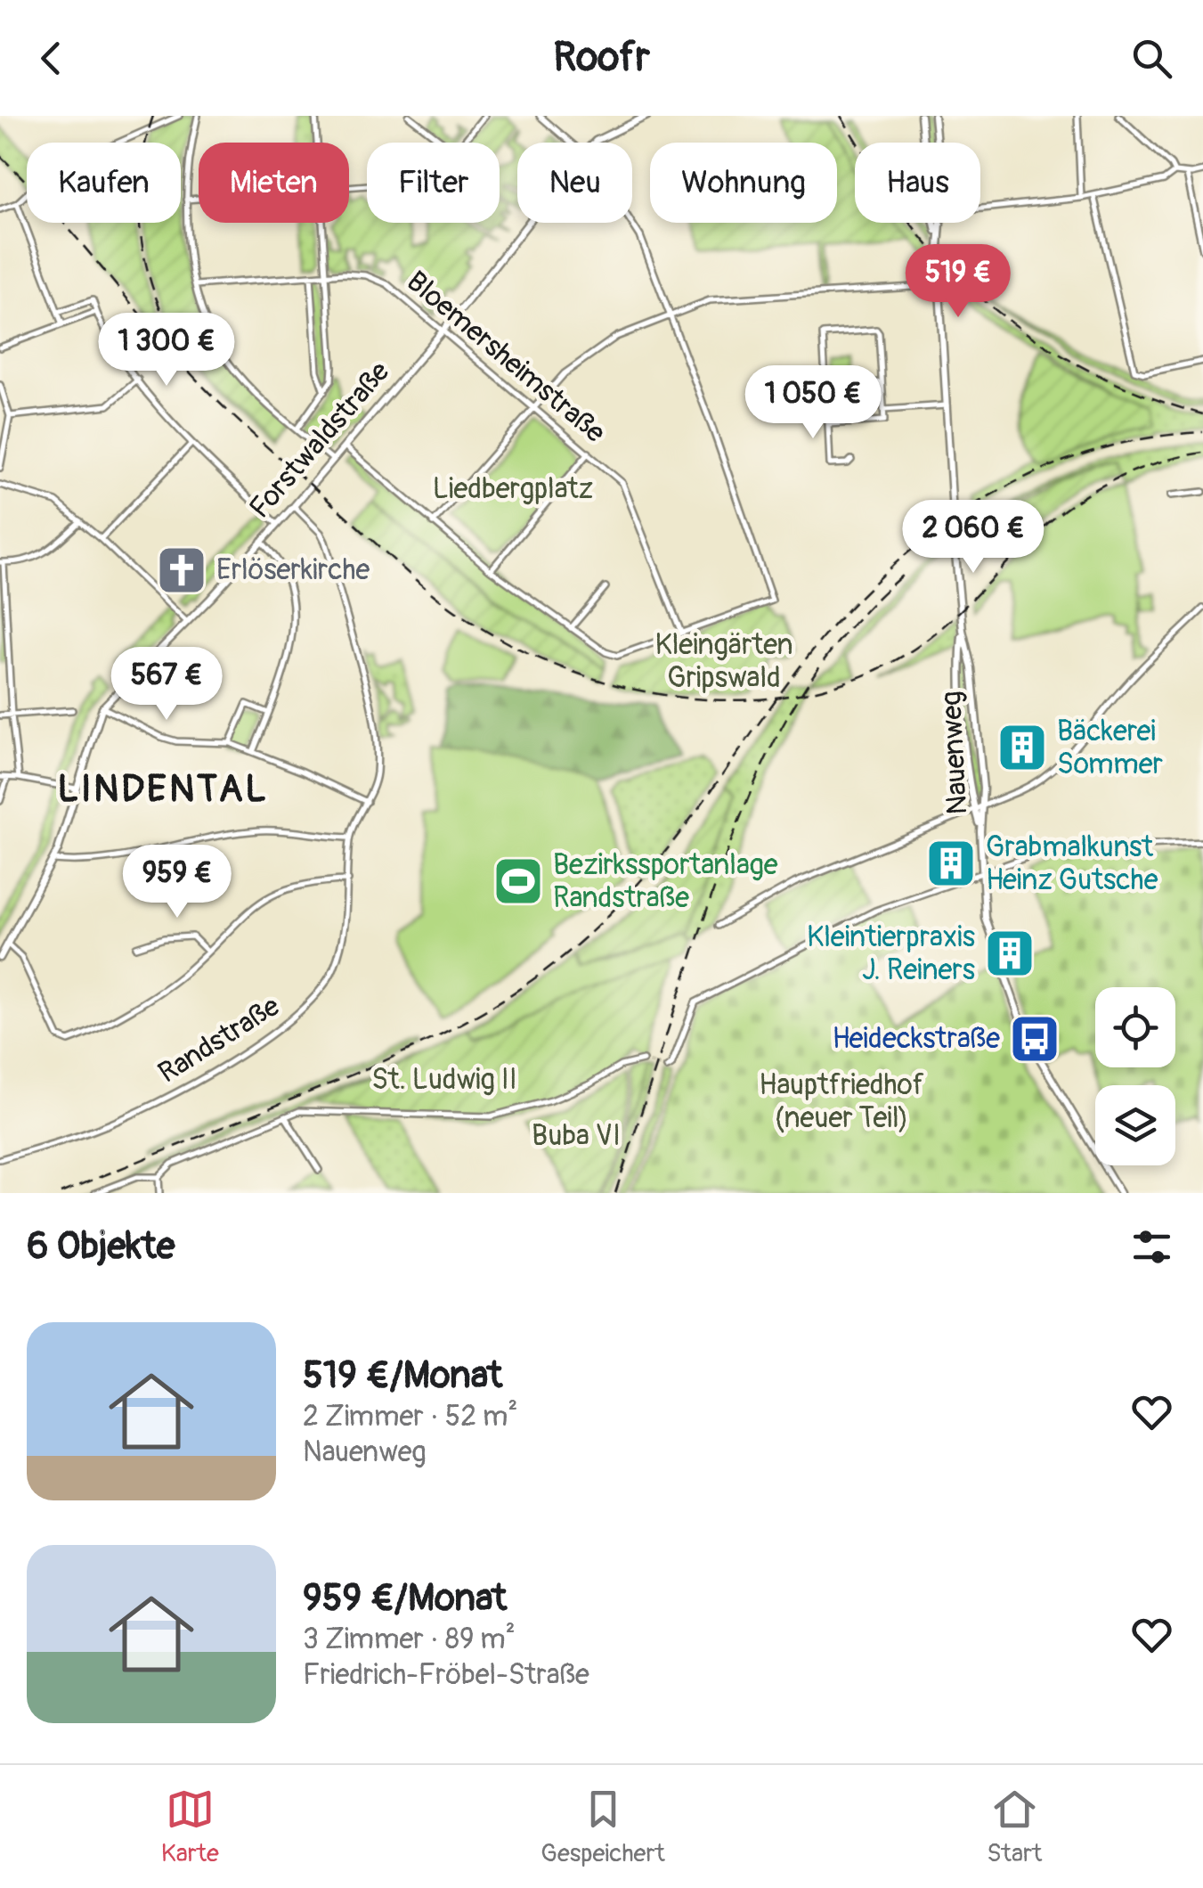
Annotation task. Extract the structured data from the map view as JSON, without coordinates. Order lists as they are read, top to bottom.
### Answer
{
  "streets": {
    "street": [
      "Bloemersheimstraße",
      "Forstwaldstraße",
      "Nauenweg",
      "Randstraße"
    ]
  },
  "crossings": [
    ["Bloemersheimstraße", "Forstwaldstraße"],
    ["Forstwaldstraße", "Randstraße"]
  ],
  "districts": ["LINDENTAL"],
  "parks": [
    "Liedbergplatz",
    "Kleingärten Gripswald",
    "St. Ludwig II",
    "Hauptfriedhof (neuer Teil)",
    "Buba VI"
  ],
  "places": {
    "church": ["Erlöserkirche"],
    "building": ["Bäckerei Sommer", "Grabmalkunst Heinz Gutsche", "Kleintierpraxis J. Reiners"],
    "sports": ["Bezirkssportanlage Randstraße"],
    "bus stop": ["Heideckstraße"]
  },
  "page": {
    "header": "Roofr",
    "chip": [
      "Kaufen",
      "Mieten",
      "Filter",
      "Neu",
      "Wohnung",
      "Haus"
    ],
    "price": [
      "519 €",
      "1 300 €",
      "1 050 €",
      "2 060 €",
      "567 €",
      "959 €"
    ],
    "heading": "6 Objekte",
    "list": [
      {
        "name": "519 €/Monat",
        "note": "2 Zimmer · 52 m² · Nauenweg"
      },
      {
        "name": "959 €/Monat",
        "note": "3 Zimmer · 89 m² · Friedrich-Fröbel-Straße"
      }
    ],
    "tabs": ["Karte", "Gespeichert", "Start"]
  }
}
